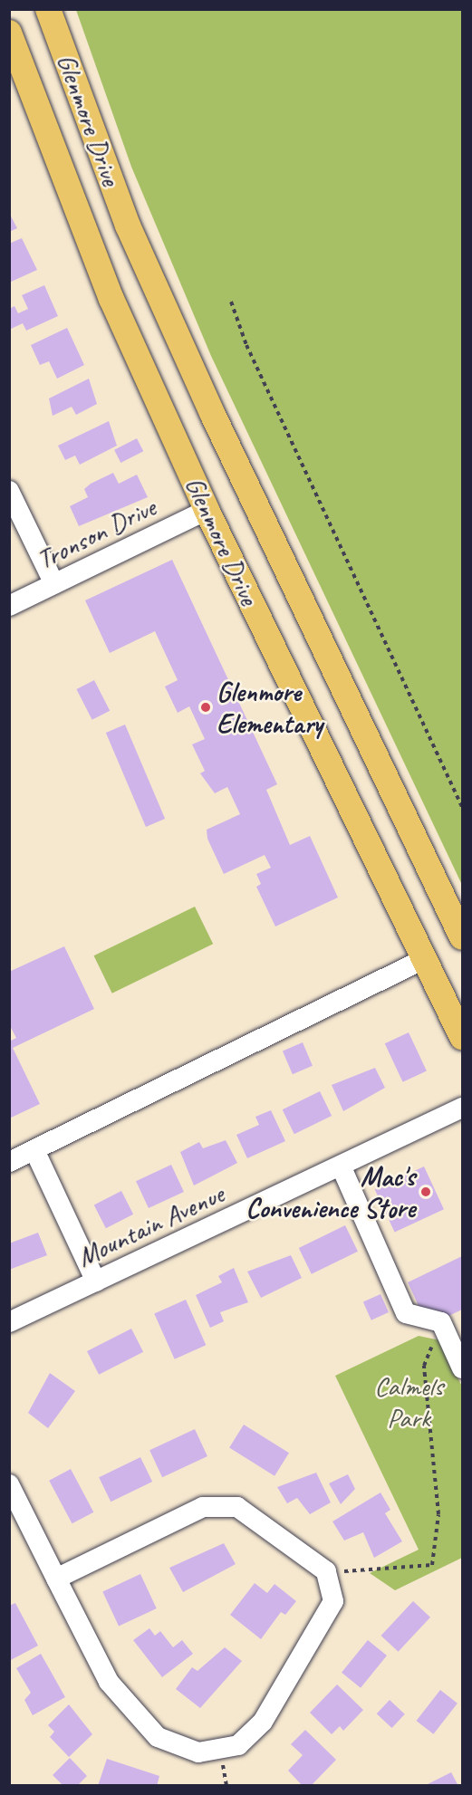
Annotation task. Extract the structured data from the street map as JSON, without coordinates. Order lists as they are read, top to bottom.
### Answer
{
  "streets": {
    "main road": ["Glenmore Drive"],
    "street": ["Tronson Drive", "Mountain Avenue"]
  },
  "crossings": [
    ["Glenmore Drive", "Tronson Drive"]
  ],
  "parks": ["Calmels Park"],
  "places": ["Glenmore Elementary", "Mac's Convenience Store"]
}
